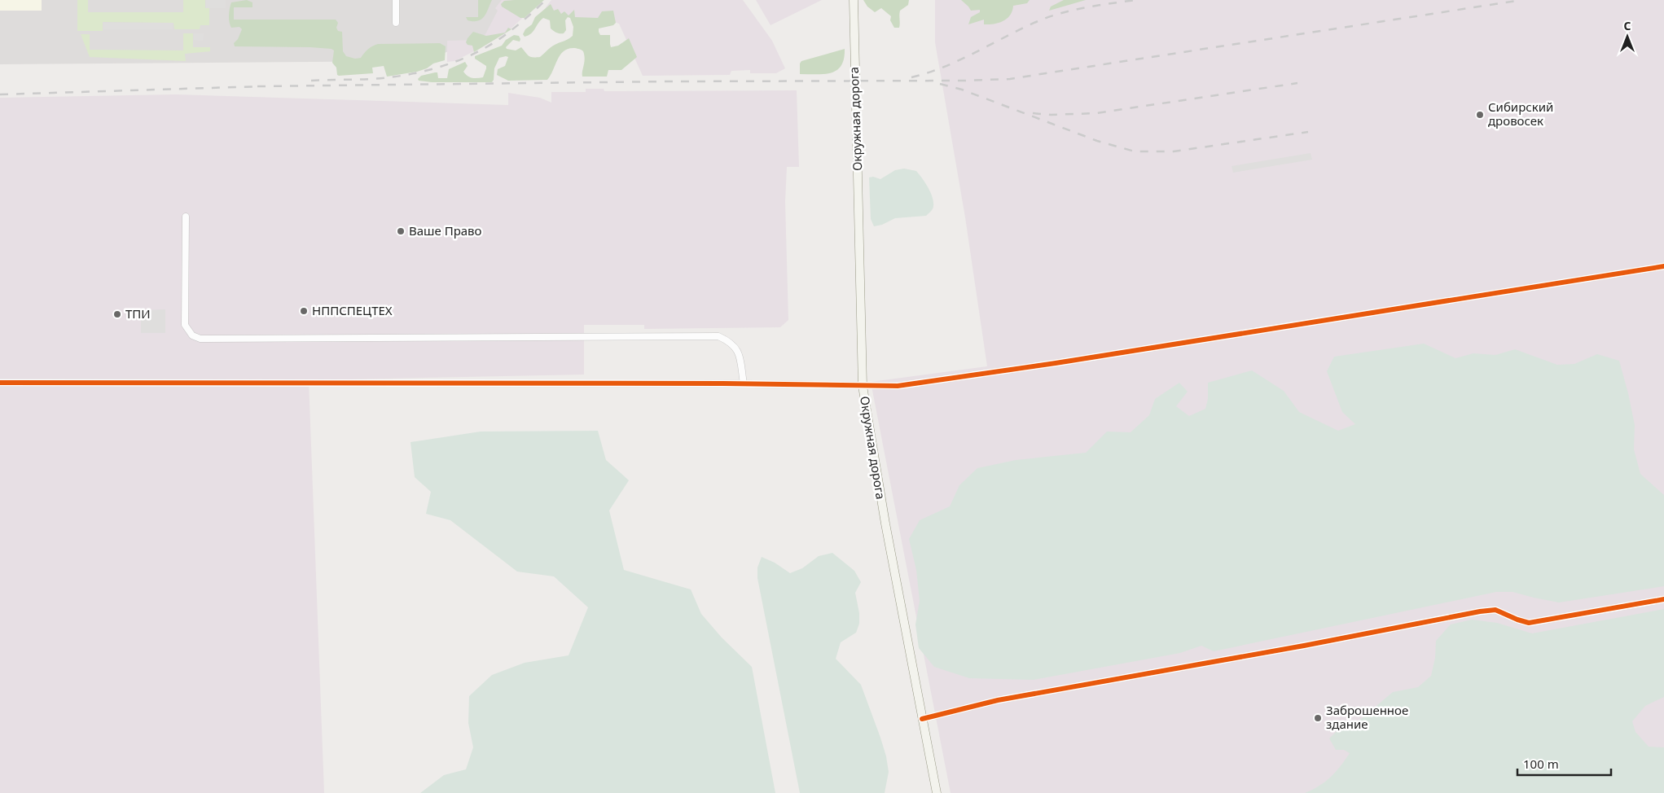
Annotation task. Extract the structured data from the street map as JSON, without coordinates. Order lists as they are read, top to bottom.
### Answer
{
  "streets": {
    "main road": ["Окружная дорога"]
  },
  "places": [
    "Сибирский дровосек",
    "Ваше Право",
    "НППСПЕЦТЕХ",
    "ТПИ",
    "Заброшенное здание"
  ],
  "scale_bar": "100 m",
  "north": "top"
}
